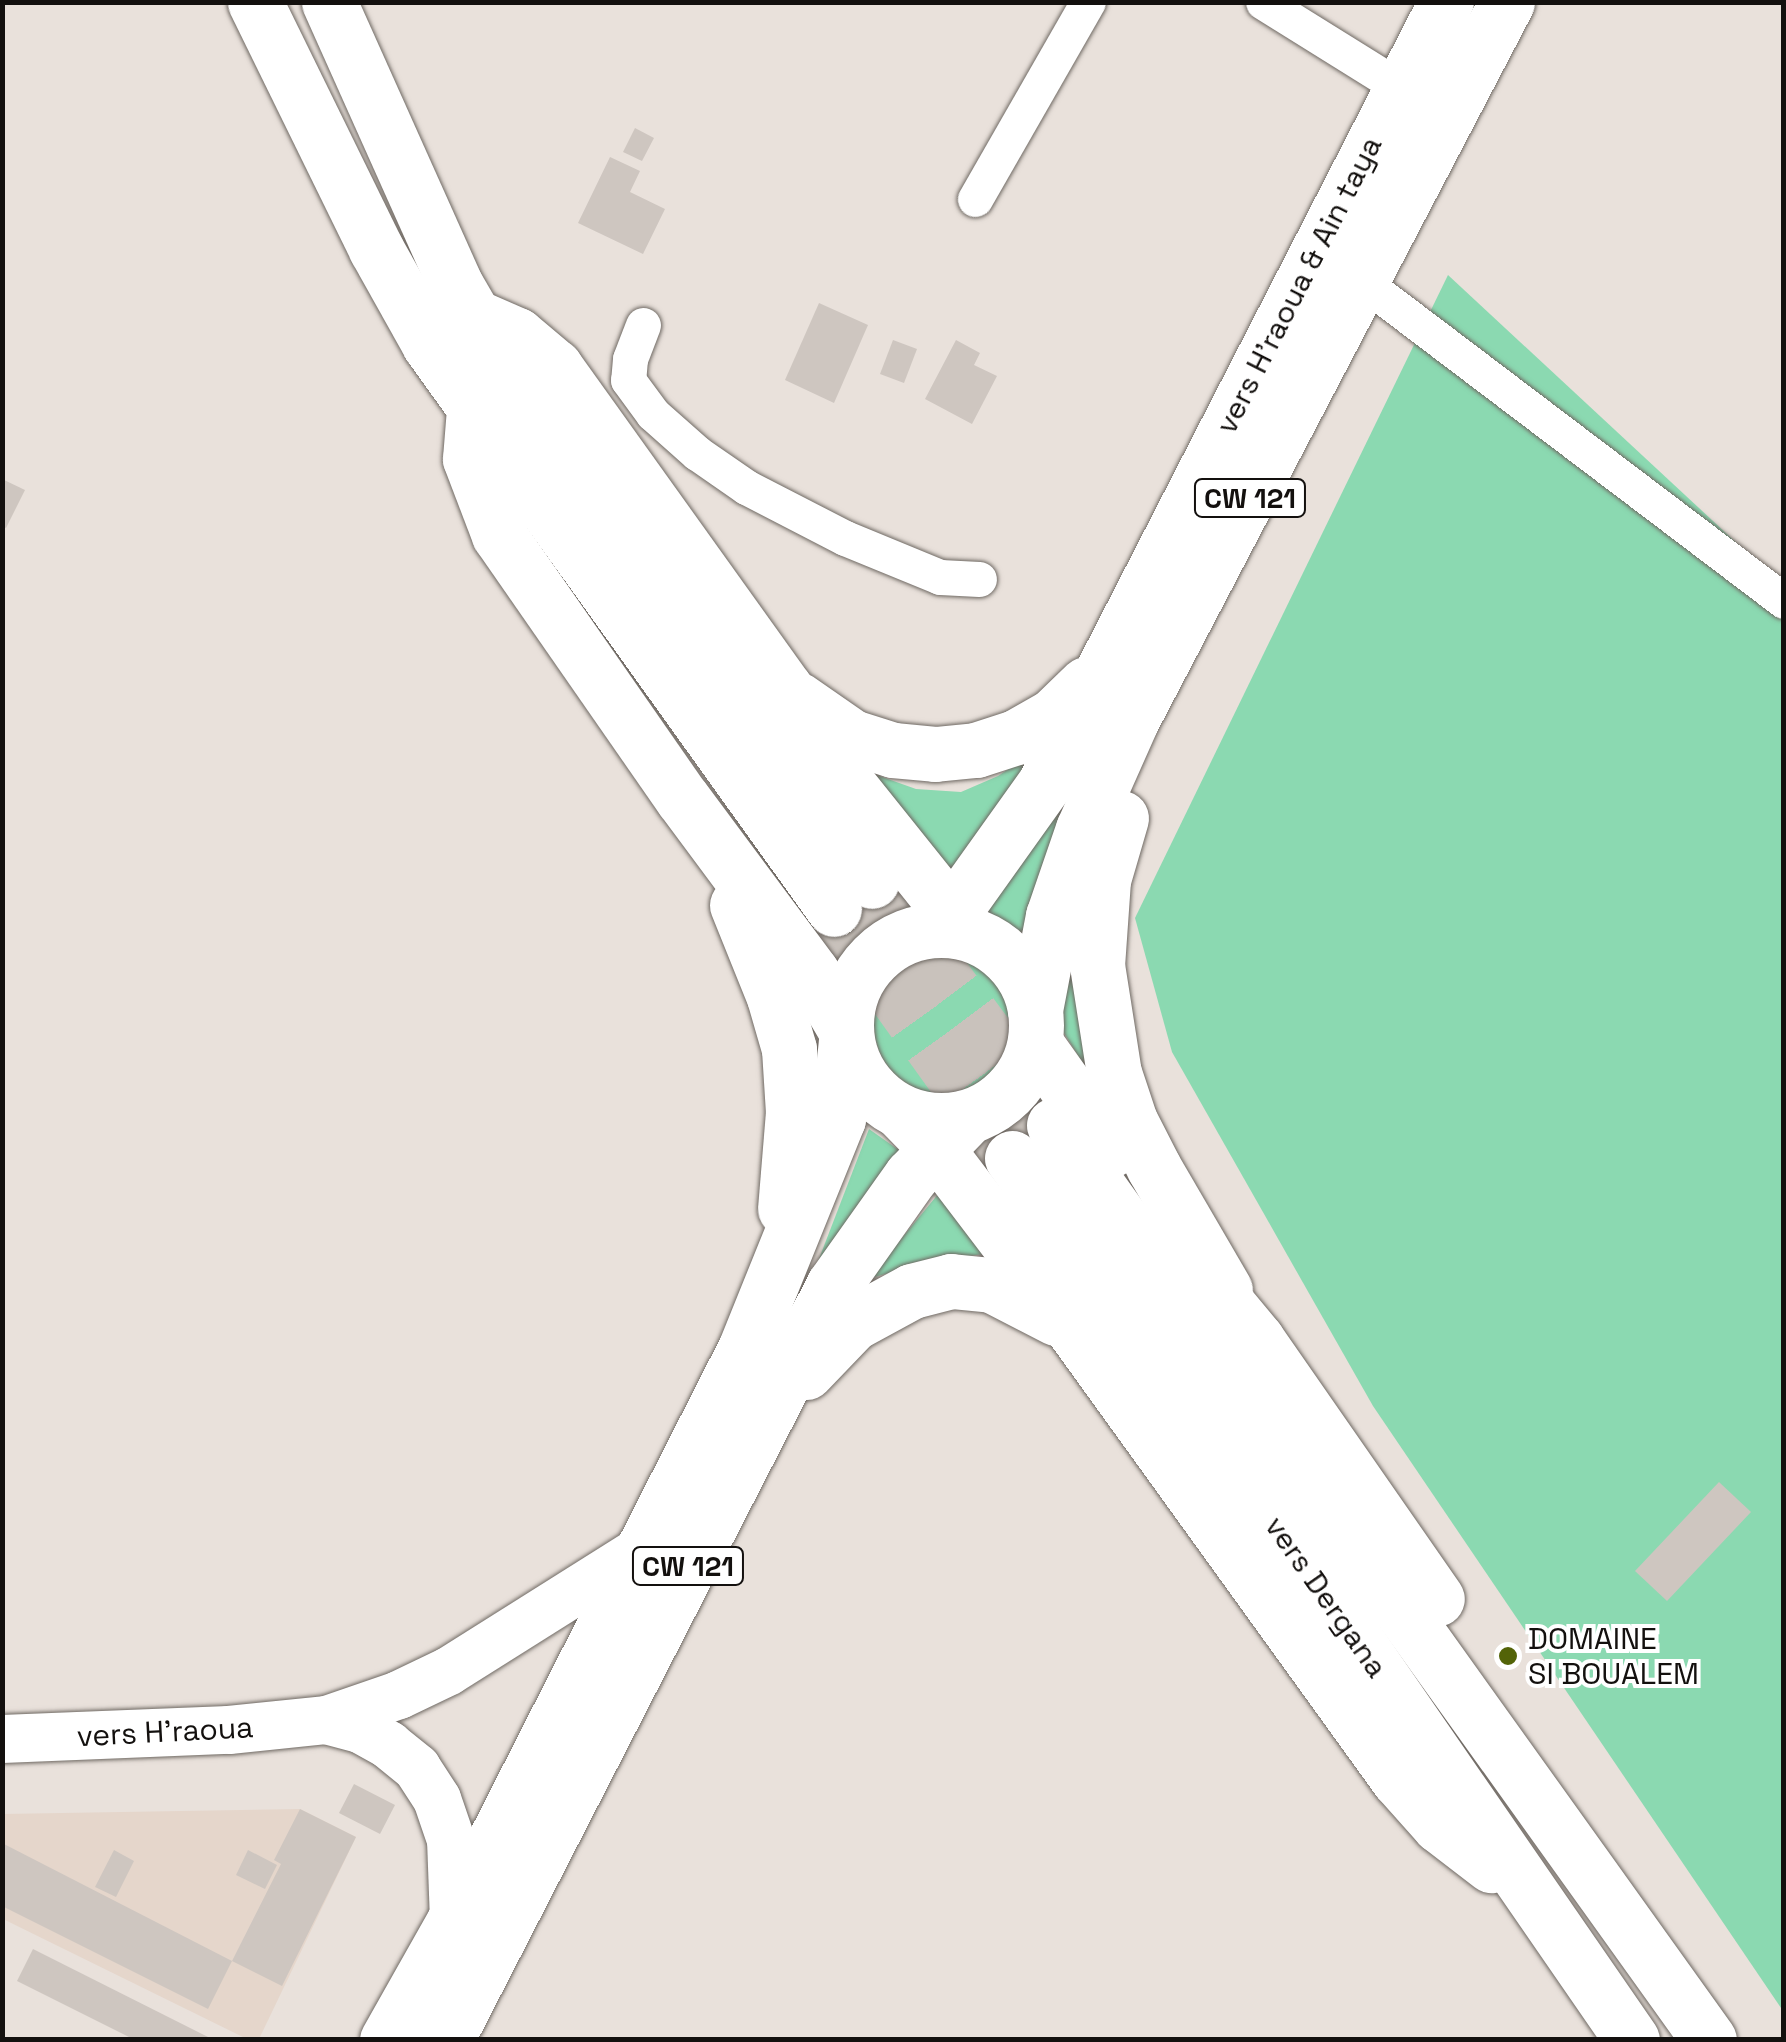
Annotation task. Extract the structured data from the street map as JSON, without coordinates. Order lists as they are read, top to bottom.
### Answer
{
  "streets": {
    "highway": ["vers H'raoua & Ain taya", "CW 121", "vers Dergana"],
    "street": ["vers H'raoua"]
  },
  "crossings": [
    ["vers H'raoua & Ain taya", "CW 121"]
  ],
  "places": ["DOMAINE SI BOUALEM"]
}
